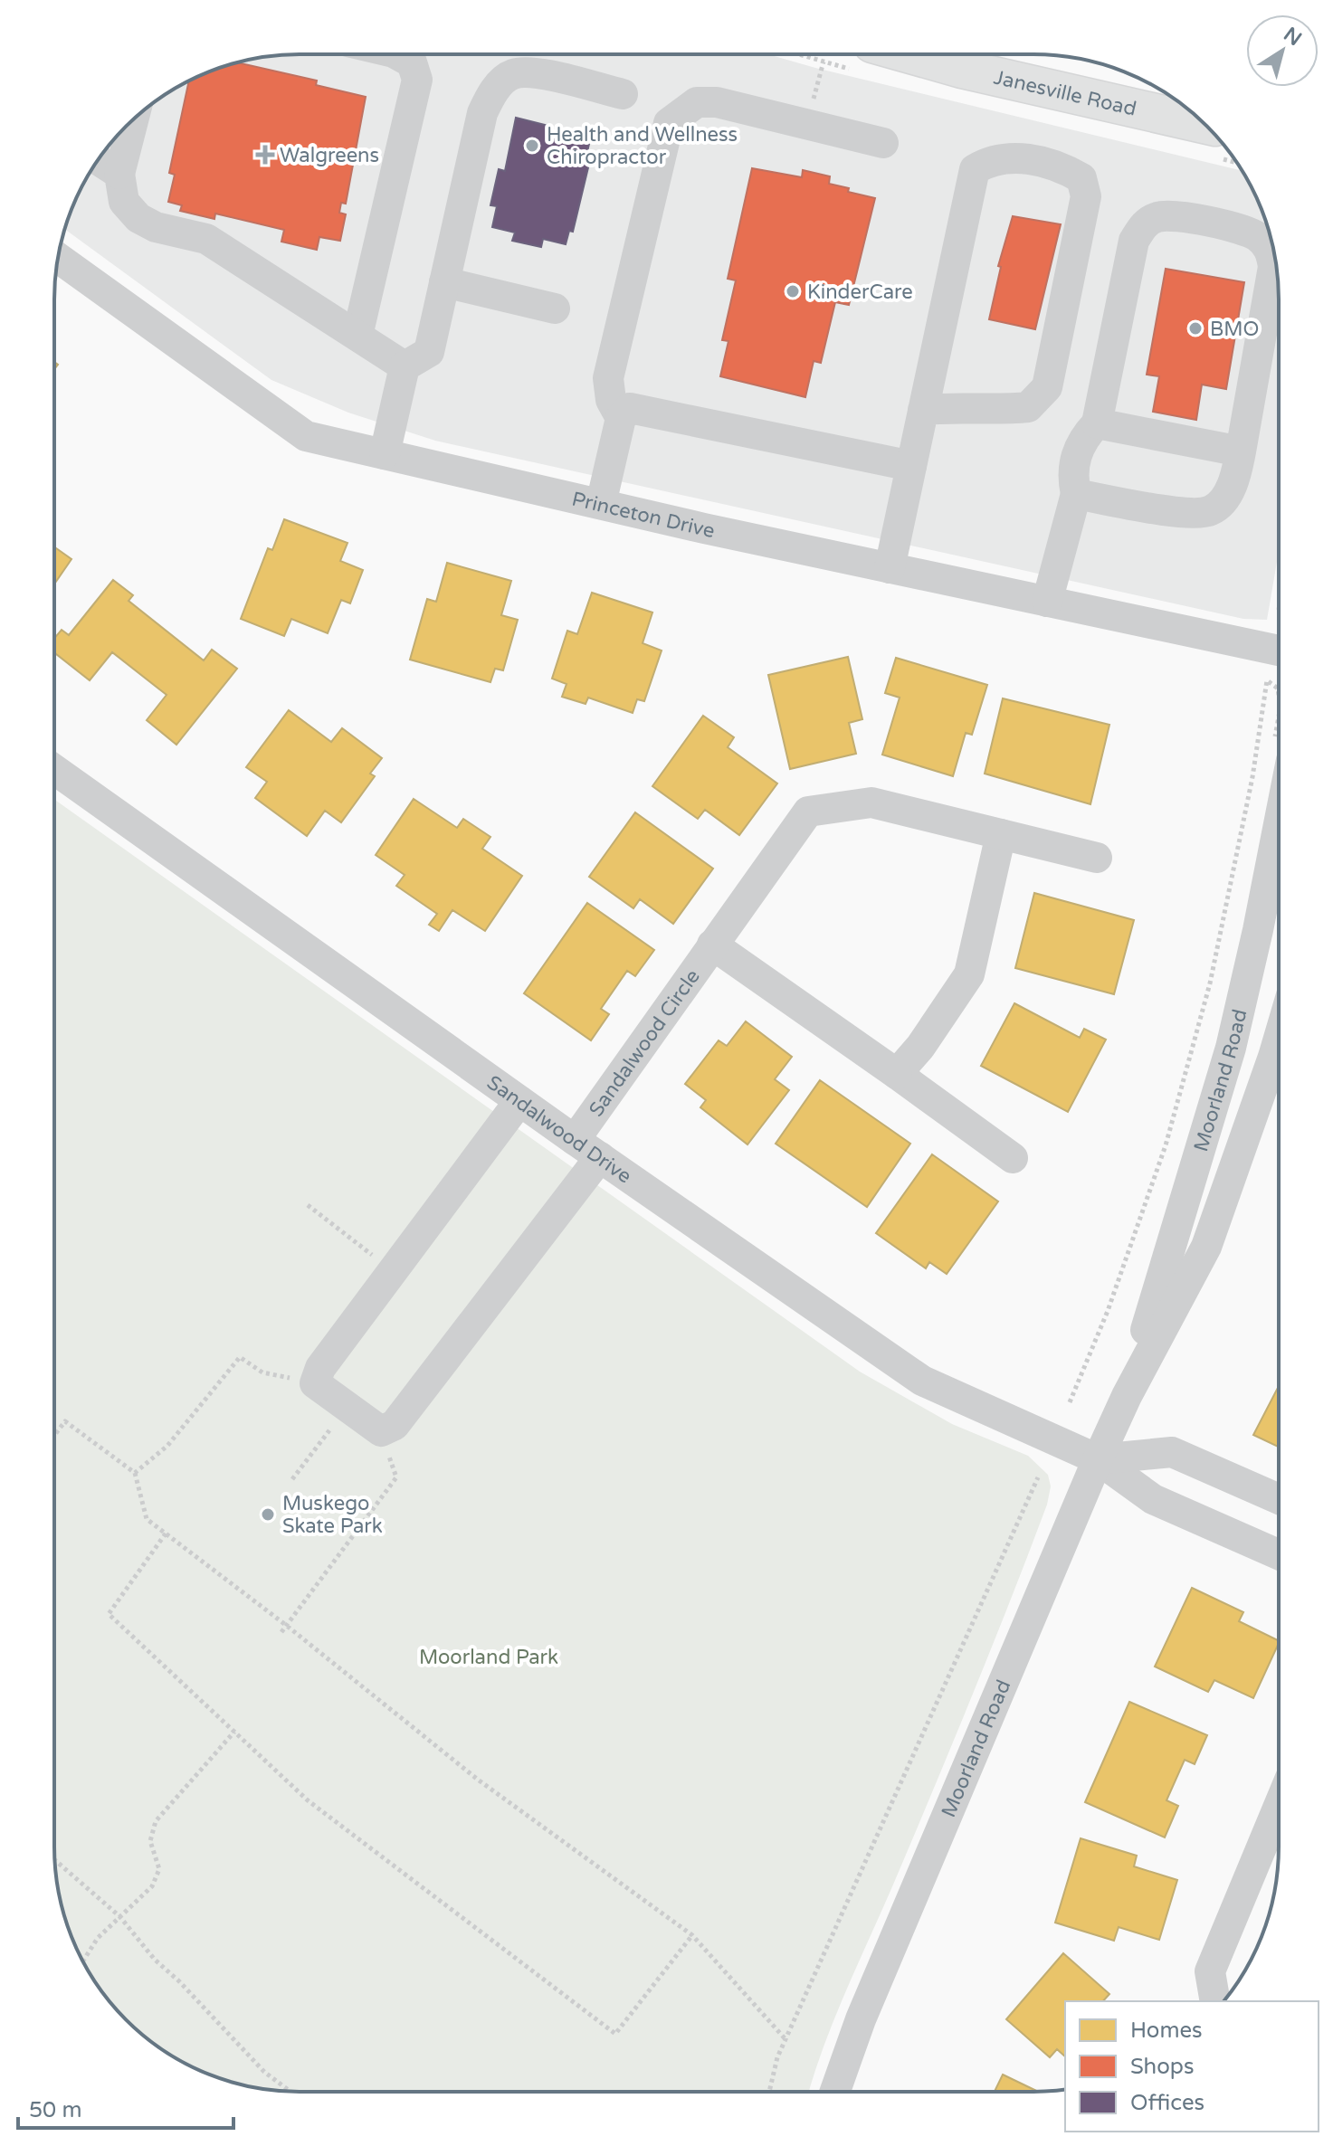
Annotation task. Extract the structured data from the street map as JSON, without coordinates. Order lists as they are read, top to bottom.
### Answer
{
  "streets": {
    "main road": ["Janesville Road"],
    "street": [
      "Princeton Drive",
      "Sandalwood Circle",
      "Moorland Road",
      "Sandalwood Drive"
    ]
  },
  "crossings": [
    ["Sandalwood Circle", "Sandalwood Drive"],
    ["Moorland Road", "Sandalwood Drive"]
  ],
  "parks": ["Moorland Park"],
  "places": {
    "other": [
      "Health and Wellness Chiropractor",
      "KinderCare",
      "BMO",
      "Muskego Skate Park"
    ],
    "health": ["Walgreens"]
  },
  "legend": ["Homes", "Shops", "Offices"],
  "scale_bar": "50 m",
  "north": "top right"
}
